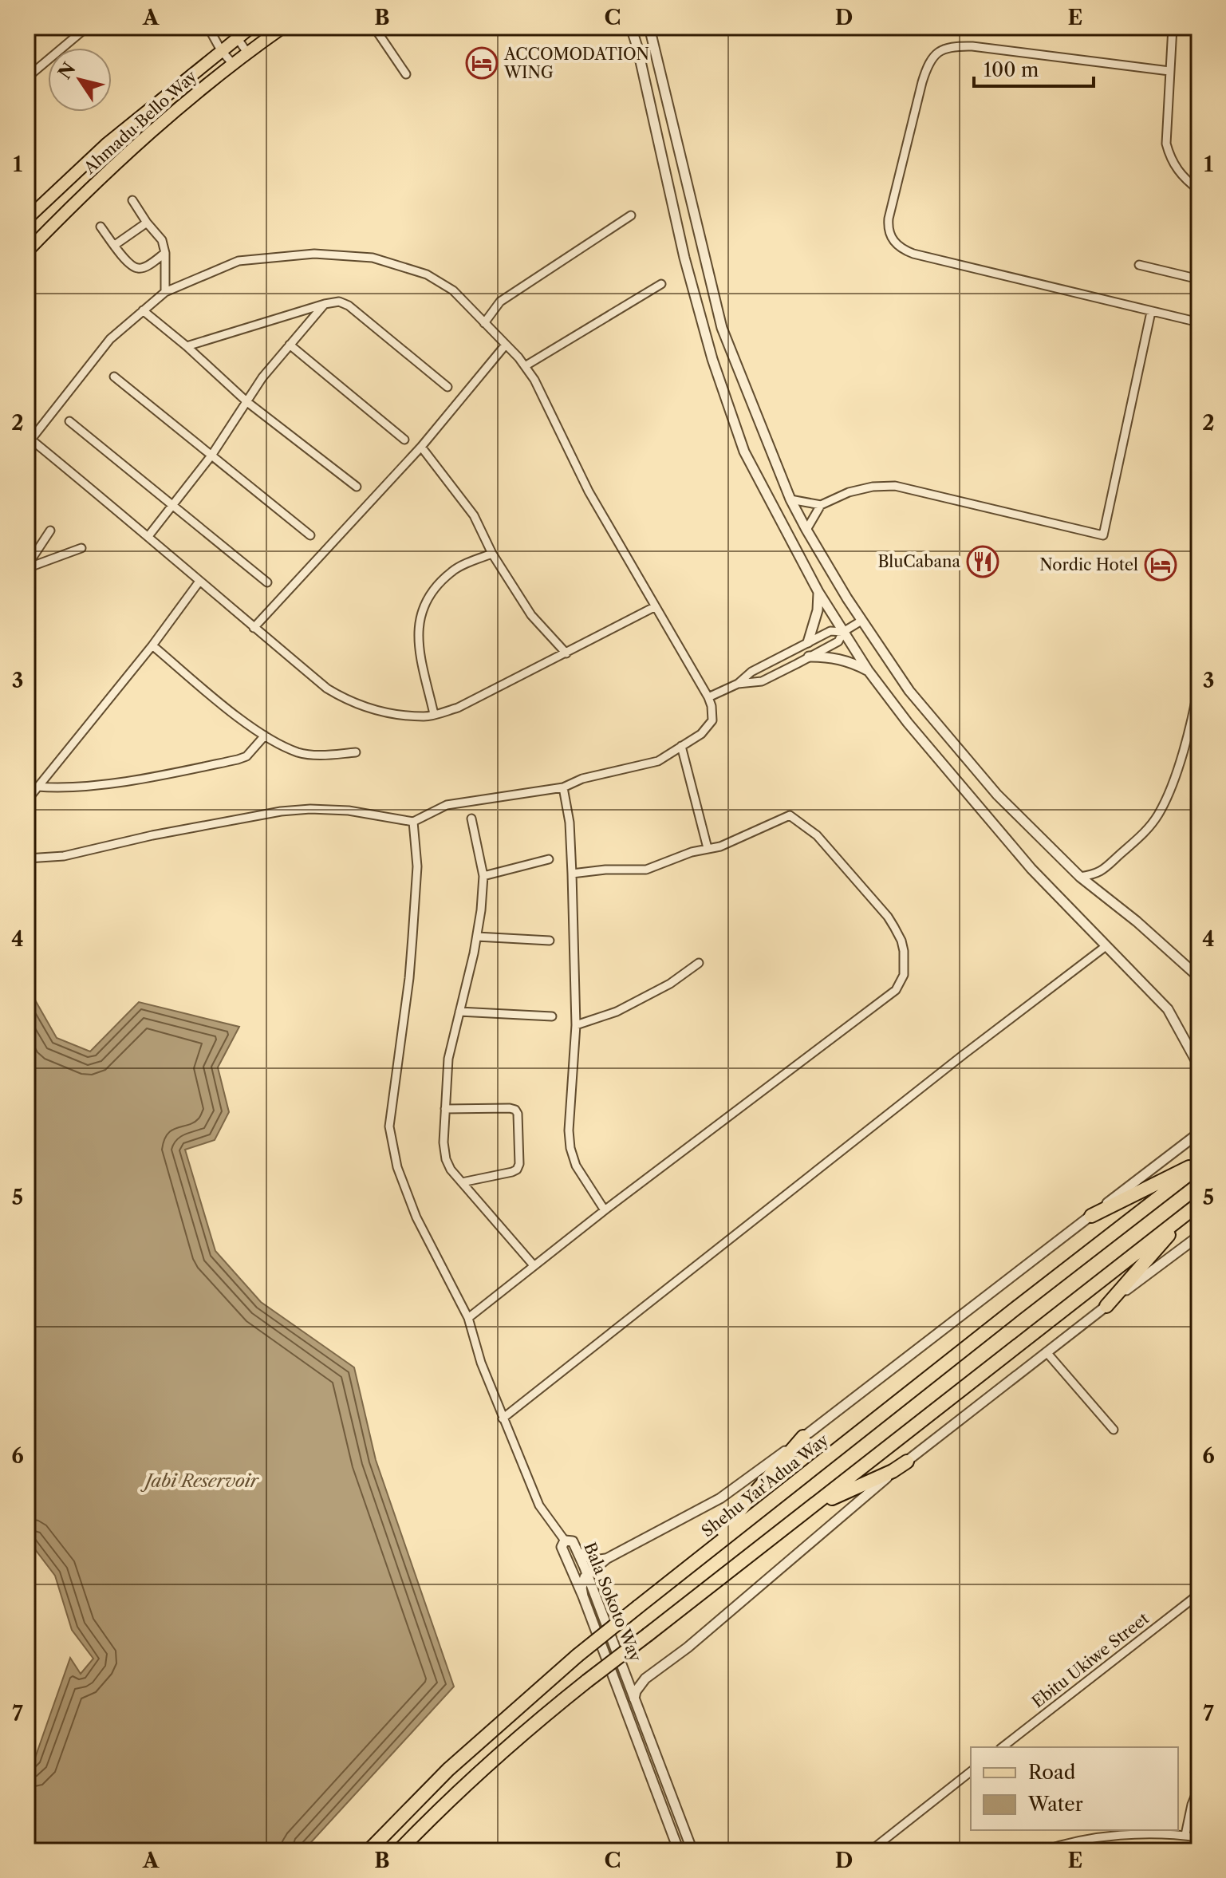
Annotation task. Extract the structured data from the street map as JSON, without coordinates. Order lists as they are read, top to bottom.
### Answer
{
  "streets": {
    "highway": ["Shehu Yar'Adua Way"],
    "main road": ["Ahmadu Bello Way"],
    "street": ["Bala Sokoto Way", "Ebitu Ukiwe Street"]
  },
  "water": ["Jabi Reservoir"],
  "places": {
    "hotel": ["ACCOMODATION WING", "Nordic Hotel"],
    "restaurant": ["BluCabana"]
  },
  "legend": ["Road", "Water"],
  "scale_bar": "100 m",
  "north": "top left",
  "grid": {
    "columns": [
      "A",
      "B",
      "C",
      "D",
      "E"
    ],
    "rows": [
      "1",
      "2",
      "3",
      "4",
      "5",
      "6",
      "7"
    ]
  }
}
